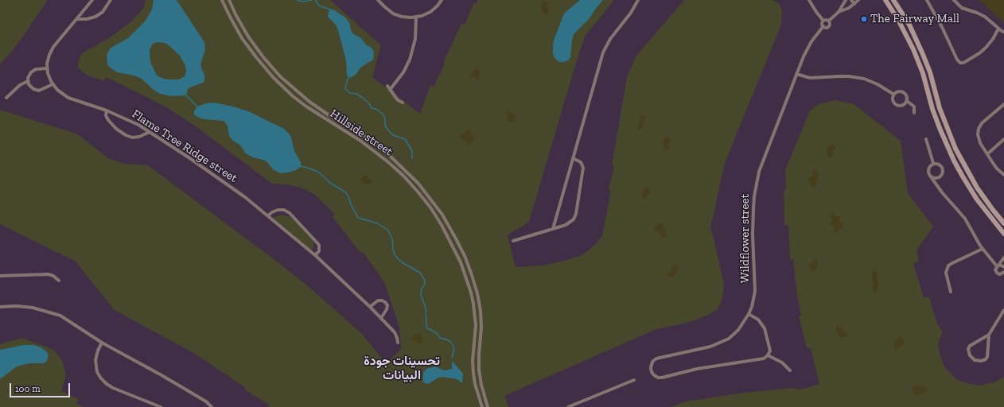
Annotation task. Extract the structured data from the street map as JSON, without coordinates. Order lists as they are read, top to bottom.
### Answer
{
  "streets": {
    "street": ["Hillside street", "Flame Tree Ridge street", "Wildflower street"]
  },
  "districts": ["تحسينات جودة البيانات"],
  "places": ["The Fairway Mall"],
  "scale_bar": "100 m"
}
